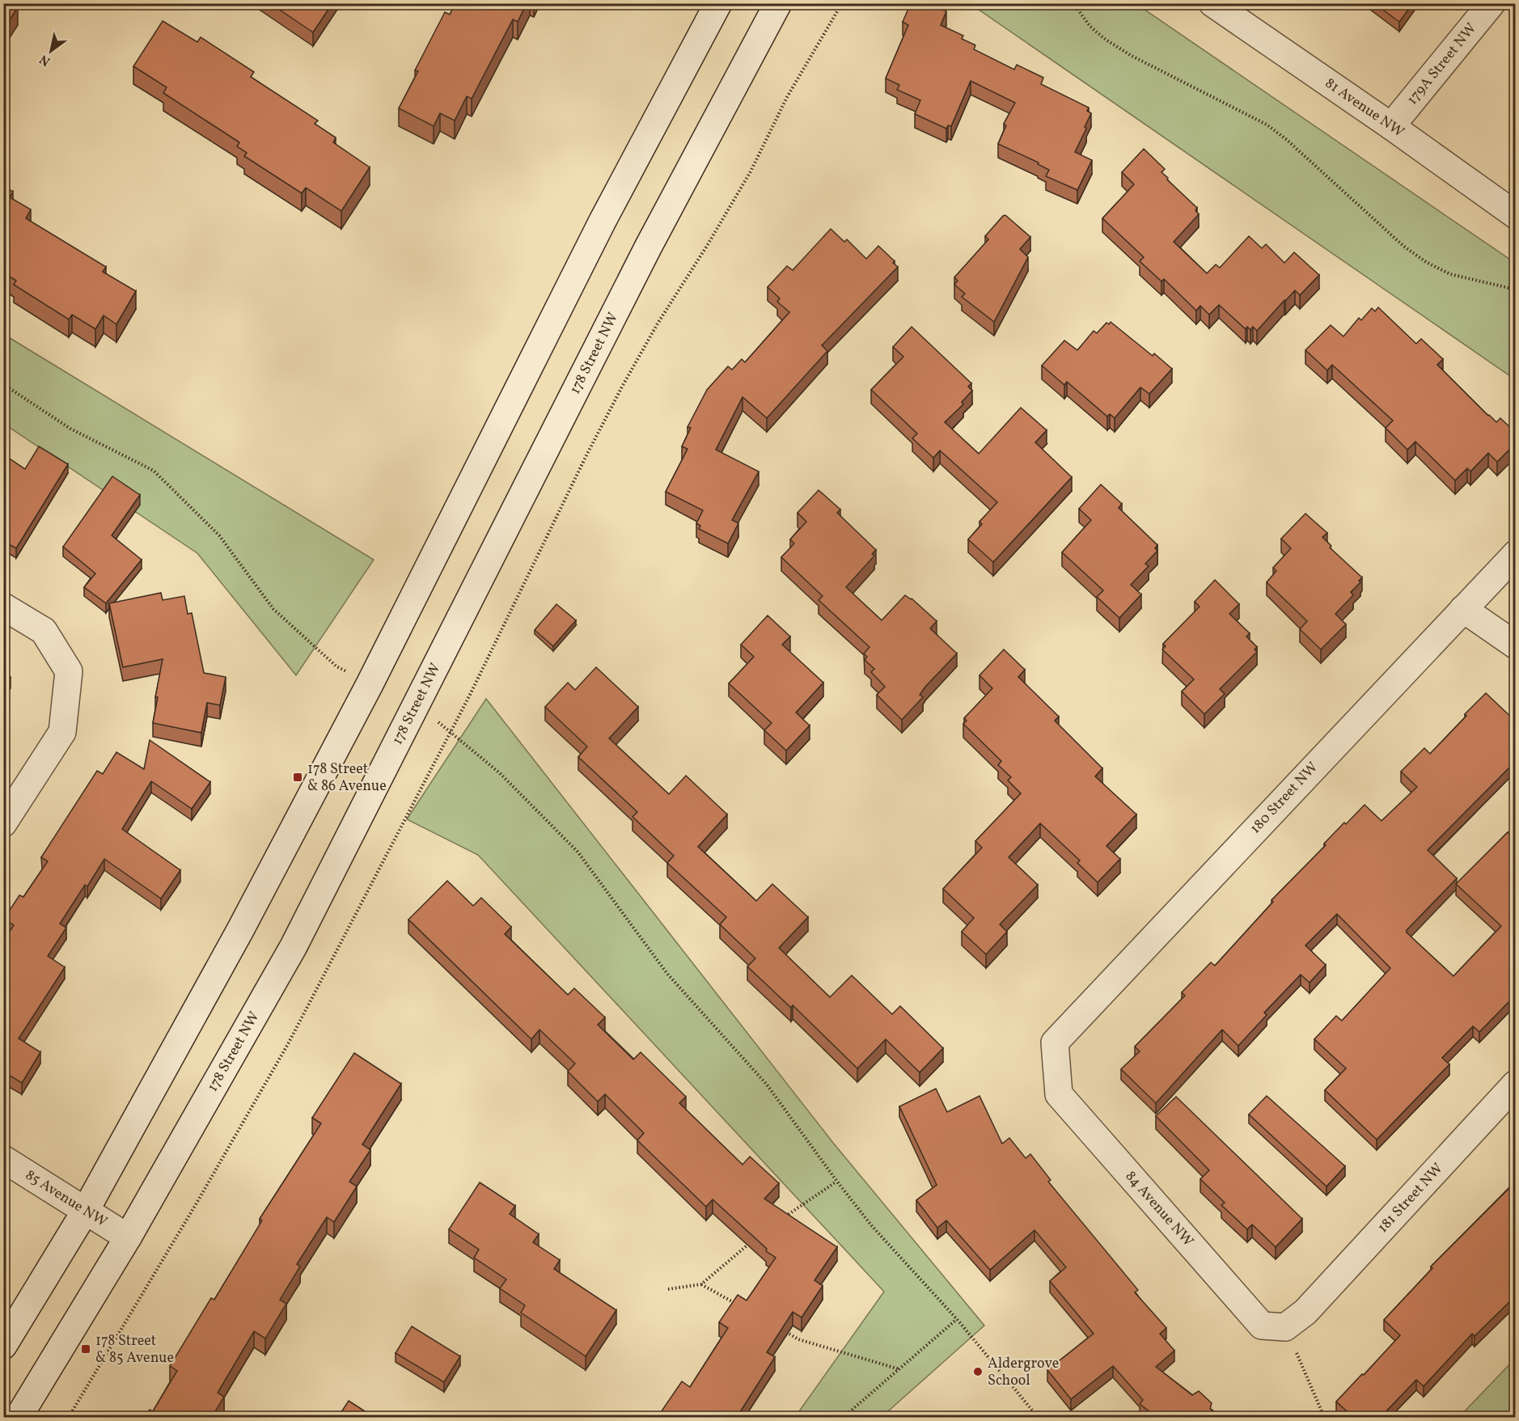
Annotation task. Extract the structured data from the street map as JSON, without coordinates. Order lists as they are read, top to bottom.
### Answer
{
  "streets": {
    "main road": [
      "179A Street NW",
      "81 Avenue NW",
      "178 Street NW",
      "180 Street NW",
      "181 Street NW",
      "85 Avenue NW",
      "84 Avenue NW"
    ]
  },
  "crossings": [
    ["179A Street NW", "81 Avenue NW"],
    ["178 Street NW", "85 Avenue NW"],
    ["180 Street NW", "84 Avenue NW"],
    ["181 Street NW", "84 Avenue NW"]
  ],
  "places": {
    "transit": ["178 Street & 86 Avenue", "178 Street & 85 Avenue"],
    "other": ["Aldergrove School"]
  },
  "north": "bottom left"
}
